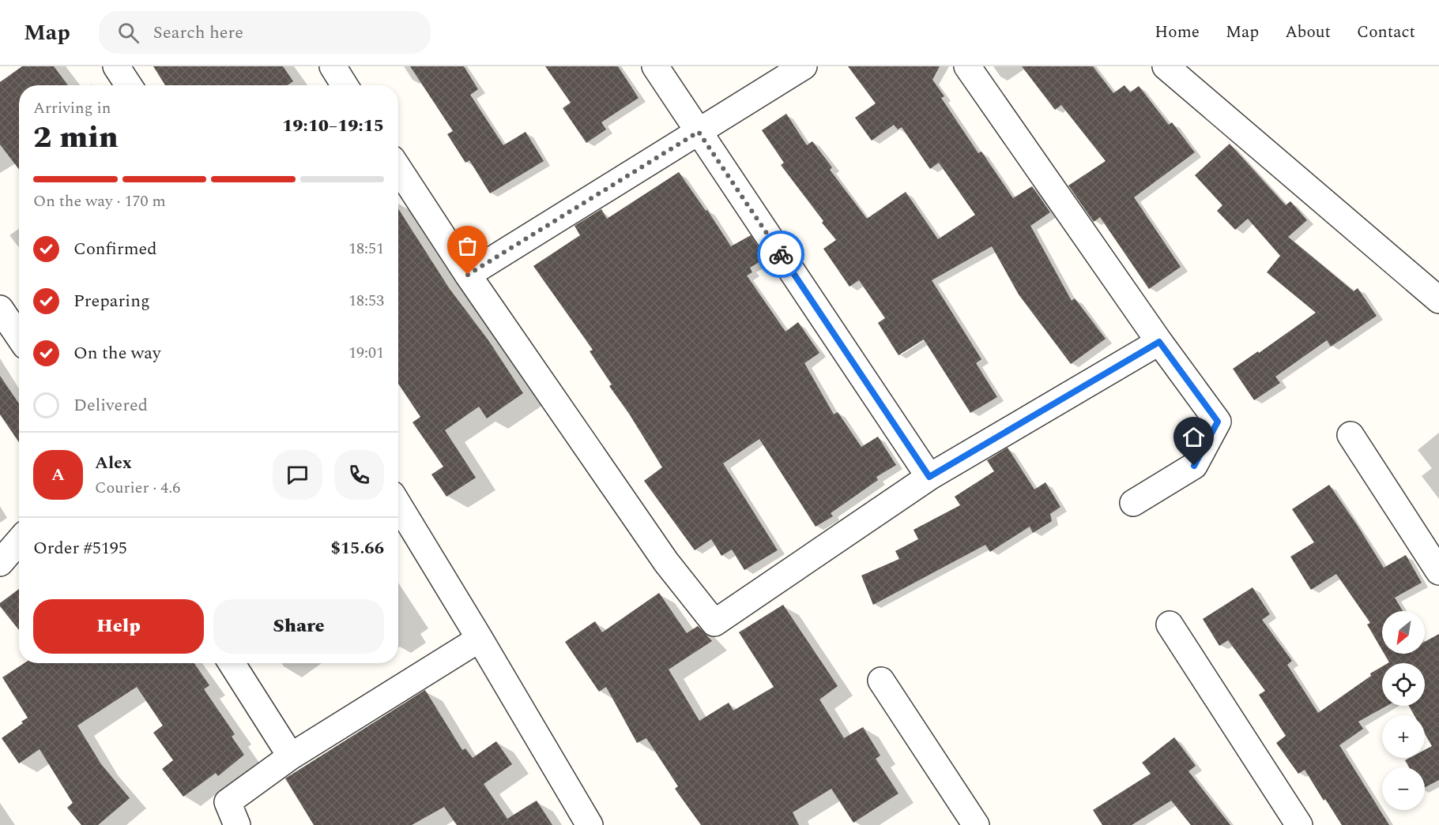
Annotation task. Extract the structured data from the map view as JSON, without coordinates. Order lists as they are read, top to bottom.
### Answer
{
  "north": "bottom left",
  "page": {
    "header": "Map",
    "search": "Search here",
    "nav": [
      "Home",
      "Map",
      "About",
      "Contact"
    ],
    "heading": ["2 min", "Arriving in", "19:10–19:15"],
    "panel": [
      "Alex",
      "Courier · 4.6",
      "Order #5195",
      "$15.66"
    ],
    "bar": "On the way · 170 m",
    "list": [
      ["Confirmed", "18:51"],
      ["Preparing", "18:53"],
      ["On the way", "19:01"],
      "Delivered"
    ],
    "round": "A",
    "buttons": ["Help", "Share"],
    "map_buttons": ["+", "−"]
  }
}
